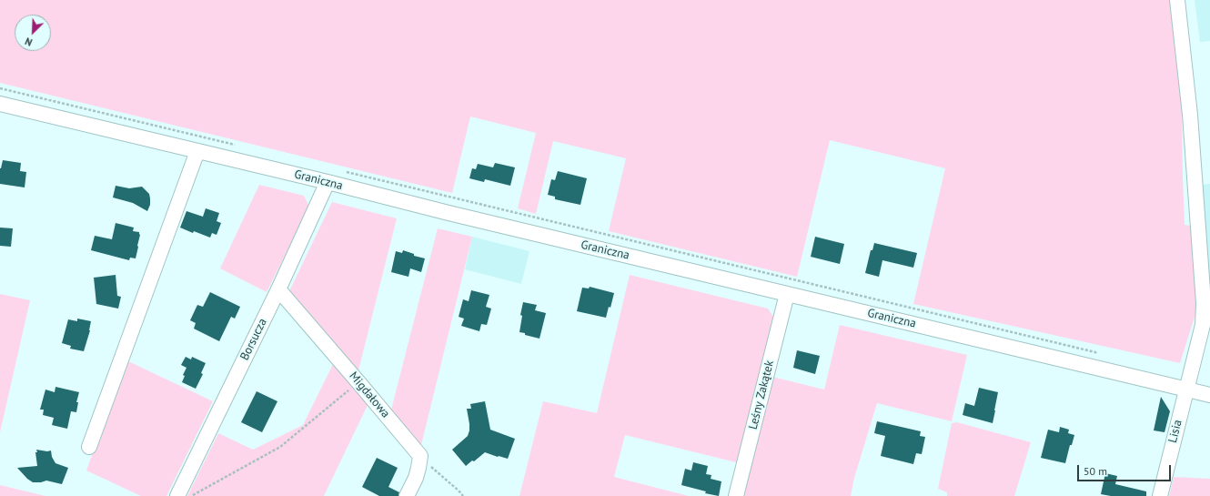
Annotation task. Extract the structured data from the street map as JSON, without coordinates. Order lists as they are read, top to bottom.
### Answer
{
  "streets": {
    "street": [
      "Graniczna",
      "Borsucza",
      "Migdałowa",
      "Leśny Zakątek",
      "Lisia"
    ]
  },
  "crossings": [
    ["Graniczna", "Borsucza"],
    ["Graniczna", "Leśny Zakątek"],
    ["Graniczna", "Lisia"],
    ["Borsucza", "Migdałowa"]
  ],
  "scale_bar": "50 m",
  "north": "bottom left"
}
